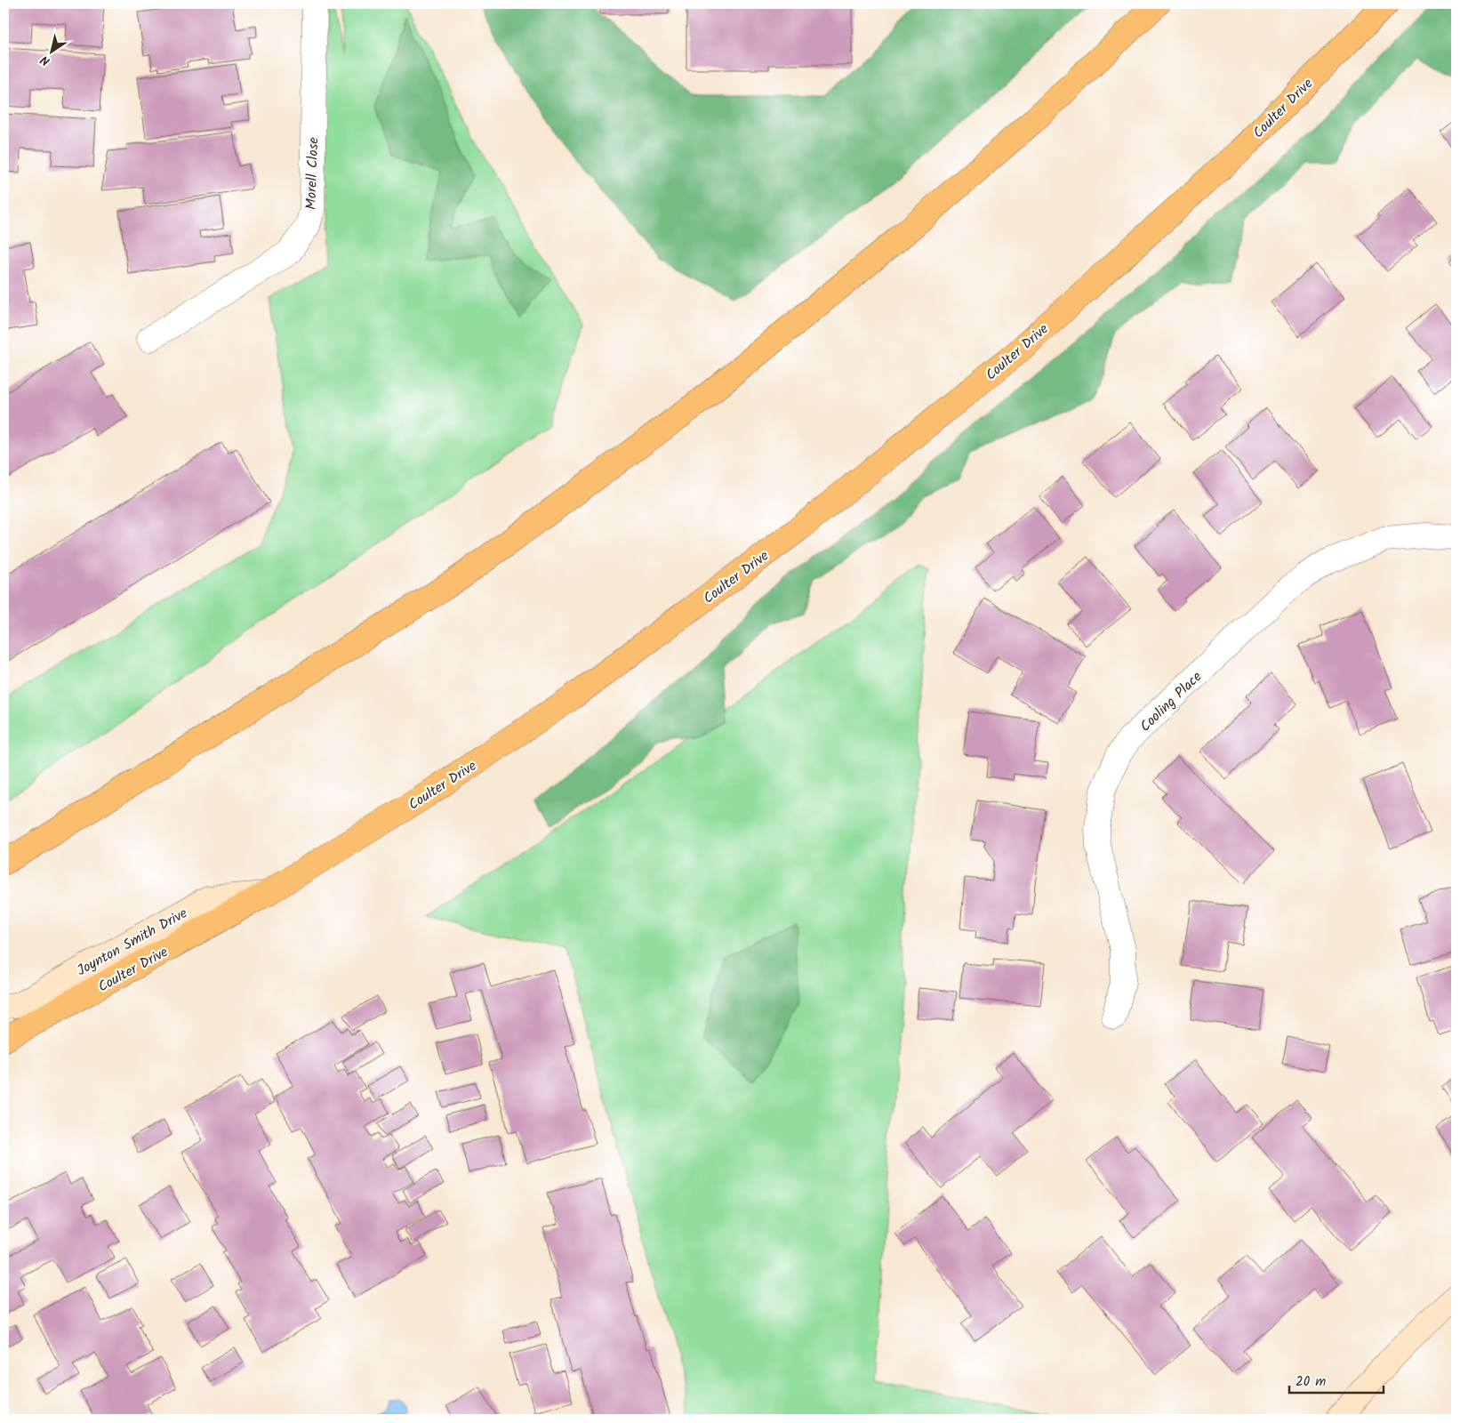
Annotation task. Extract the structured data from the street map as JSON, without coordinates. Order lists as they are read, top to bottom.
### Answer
{
  "streets": {
    "main road": ["Coulter Drive", "Joynton Smith Drive"],
    "street": ["Morell Close", "Cooling Place"]
  },
  "crossings": [
    ["Coulter Drive", "Joynton Smith Drive"]
  ],
  "scale_bar": "20 m",
  "north": "bottom left"
}
